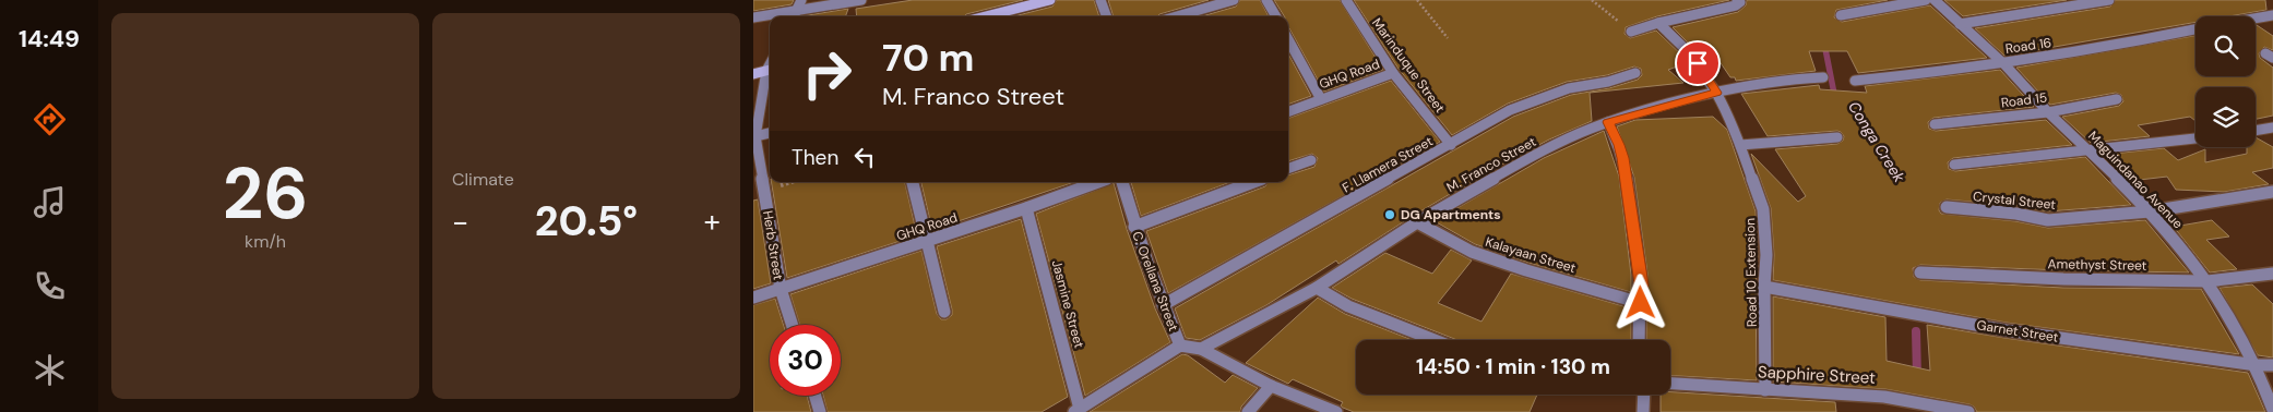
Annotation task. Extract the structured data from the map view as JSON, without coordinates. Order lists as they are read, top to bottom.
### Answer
{
  "streets": {
    "street": [
      "Road 16",
      "Marinduque Street",
      "GHQ Road",
      "Road 15",
      "F. Llamera Street",
      "M. Franco Street",
      "Maguindanao Avenue",
      "Crystal Street",
      "Herb Street",
      "Kalayaan Street",
      "Amethyst Street",
      "Road 10 Extension",
      "C. Orellana Street",
      "Jasmine Street",
      "Garnet Street",
      "Sapphire Street"
    ]
  },
  "crossings": [
    ["Road 16", "Maguindanao Avenue"],
    ["Marinduque Street", "GHQ Road"],
    ["Marinduque Street", "F. Llamera Street"],
    ["GHQ Road", "Herb Street"],
    ["GHQ Road", "Jasmine Street"],
    ["Road 15", "Maguindanao Avenue"],
    ["F. Llamera Street", "C. Orellana Street"],
    ["M. Franco Street", "Kalayaan Street"],
    ["M. Franco Street", "Road 10 Extension"],
    ["M. Franco Street", "C. Orellana Street"],
    ["Maguindanao Avenue", "Crystal Street"],
    ["Maguindanao Avenue", "Amethyst Street"],
    ["Maguindanao Avenue", "Garnet Street"],
    ["Road 10 Extension", "Garnet Street"],
    ["Road 10 Extension", "Sapphire Street"]
  ],
  "water": ["Conga Creek"],
  "places": ["DG Apartments"],
  "page": {
    "tabs": "14:49",
    "tile": [
      ["26", "km/h"],
      "Climate"
    ],
    "turn": ["70 m", "M. Franco Street"],
    "then": "Then",
    "heat": ["−", "20.5°", "+"],
    "limit": "30",
    "trip": "14:50 · 1 min · 130 m"
  }
}
